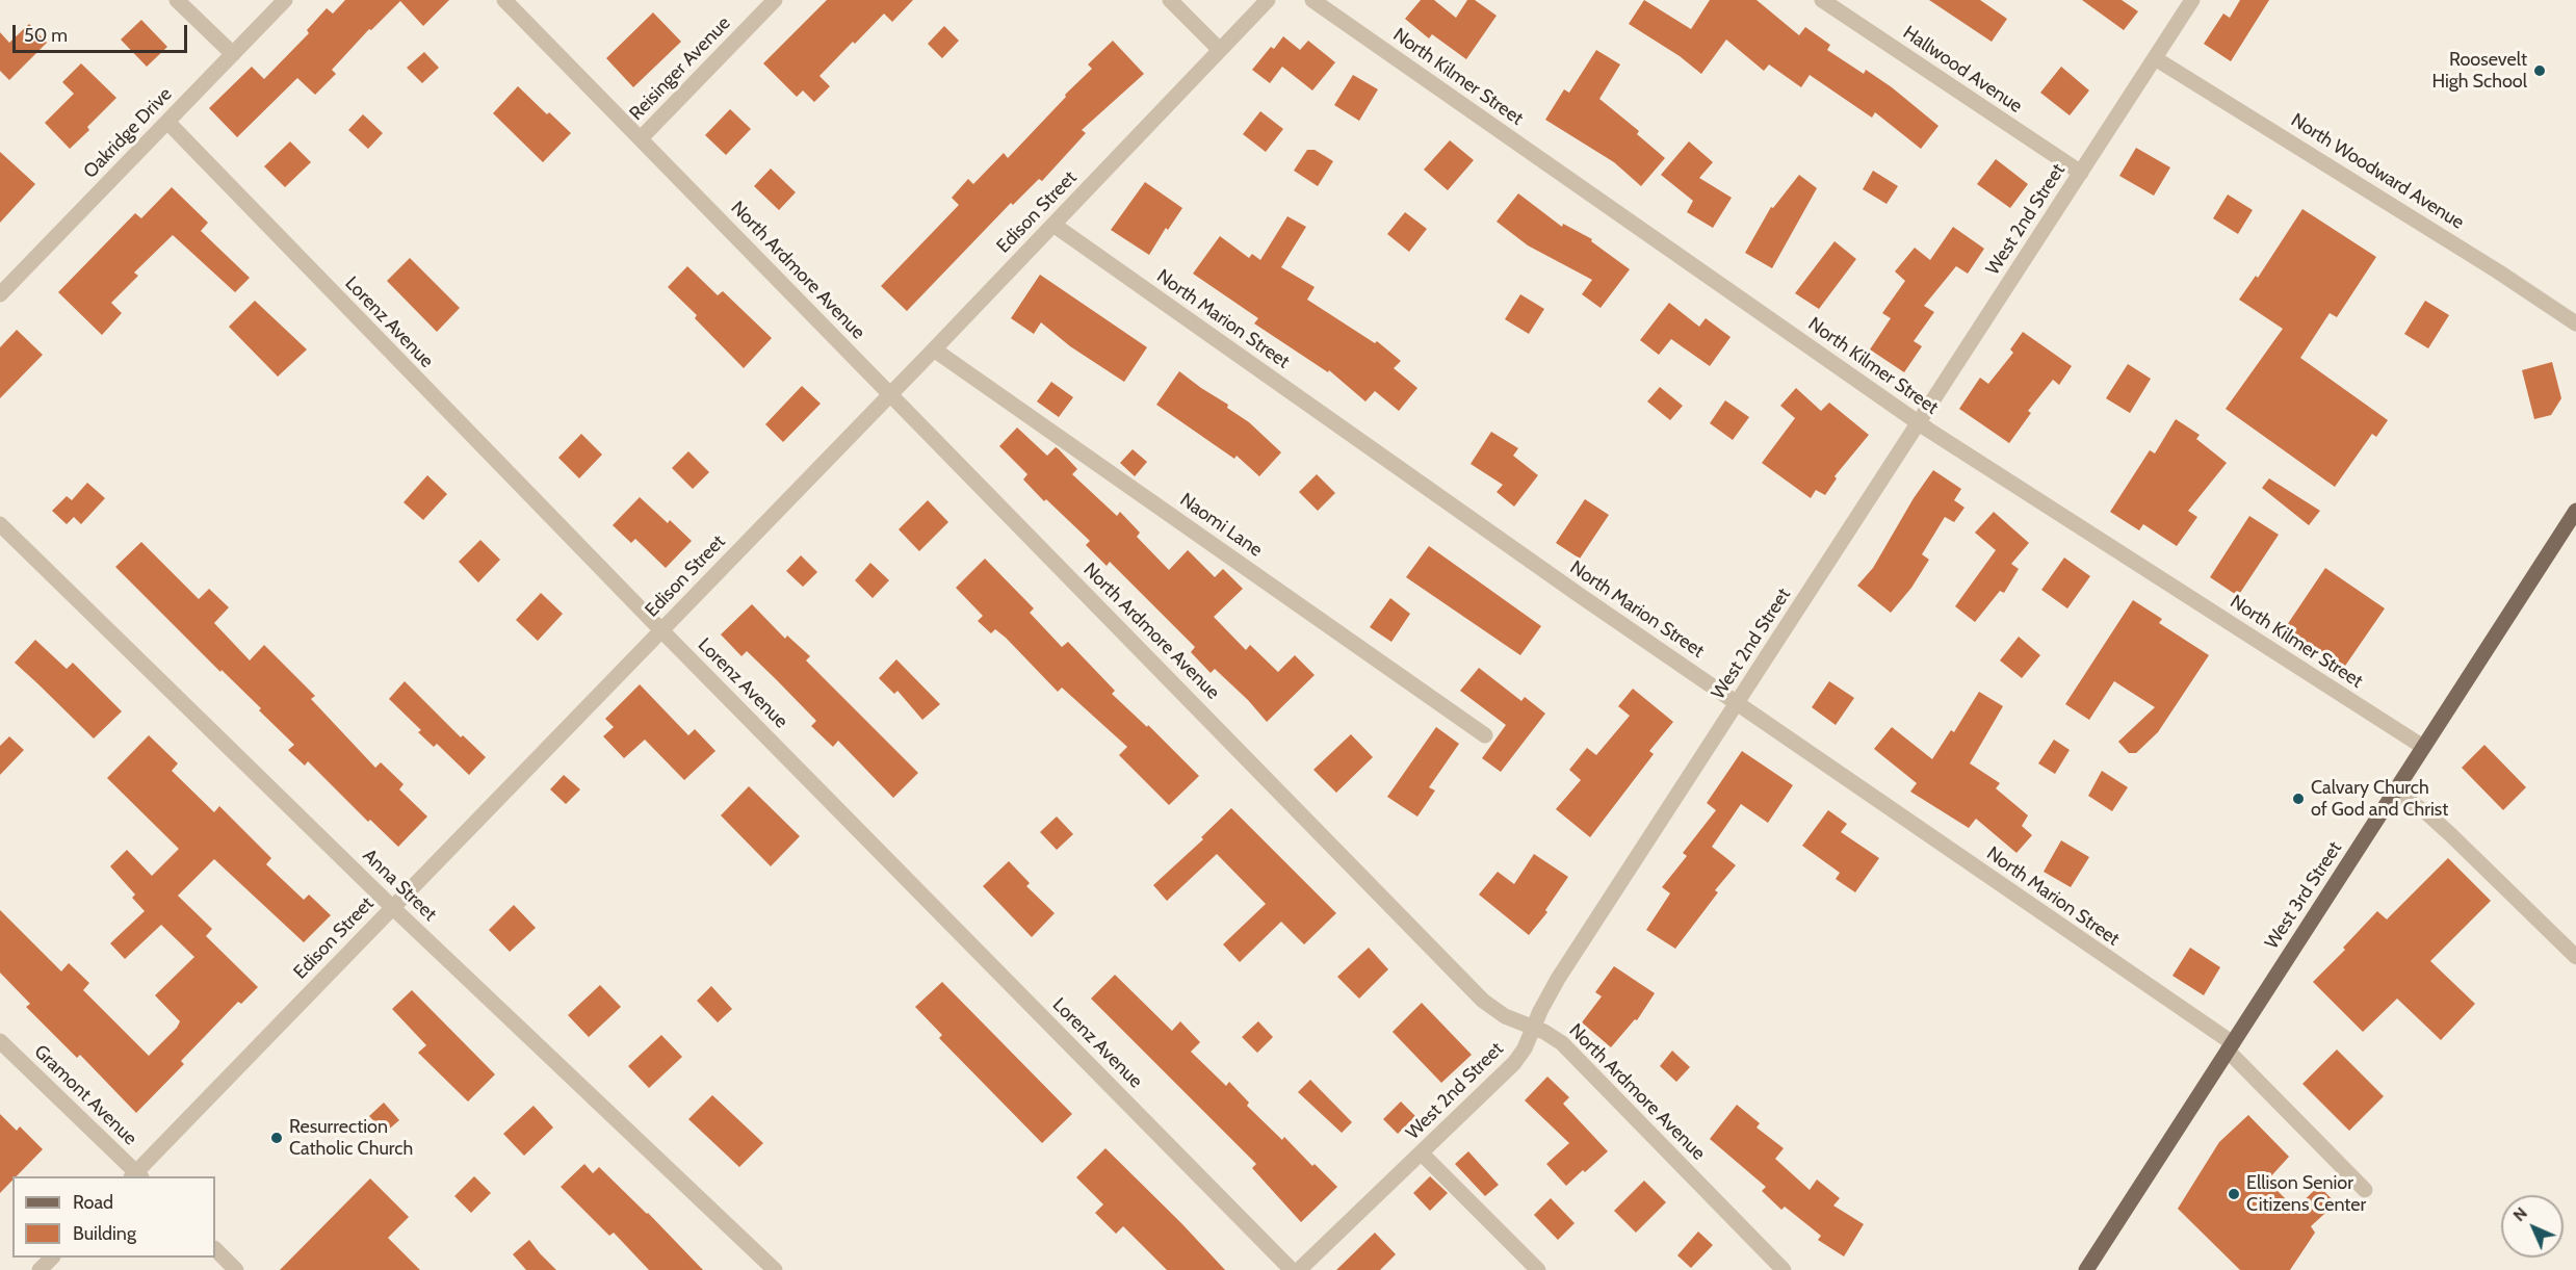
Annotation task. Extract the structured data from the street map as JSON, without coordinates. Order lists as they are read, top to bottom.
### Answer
{
  "streets": {
    "main road": ["West 3rd Street"],
    "street": [
      "Reisinger Avenue",
      "Hallwood Avenue",
      "North Kilmer Street",
      "Oakridge Drive",
      "North Woodward Avenue",
      "Edison Street",
      "West 2nd Street",
      "North Ardmore Avenue",
      "North Marion Street",
      "Lorenz Avenue",
      "Naomi Lane",
      "Anna Street",
      "Gramont Avenue"
    ]
  },
  "crossings": [
    ["Reisinger Avenue", "North Ardmore Avenue"],
    ["Hallwood Avenue", "West 2nd Street"],
    ["North Kilmer Street", "West 2nd Street"],
    ["North Kilmer Street", "West 3rd Street"],
    ["Oakridge Drive", "Lorenz Avenue"],
    ["North Woodward Avenue", "West 2nd Street"],
    ["Edison Street", "North Ardmore Avenue"],
    ["Edison Street", "North Marion Street"],
    ["Edison Street", "Lorenz Avenue"],
    ["Edison Street", "Naomi Lane"],
    ["Edison Street", "Anna Street"],
    ["Edison Street", "Gramont Avenue"],
    ["West 2nd Street", "North Ardmore Avenue"],
    ["West 2nd Street", "North Marion Street"],
    ["North Marion Street", "West 3rd Street"]
  ],
  "places": [
    "Roosevelt High School",
    "Calvary Church of God and Christ",
    "Resurrection Catholic Church",
    "Ellison Senior Citizens Center"
  ],
  "legend": ["Road", "Building"],
  "scale_bar": "50 m",
  "north": "top left"
}
